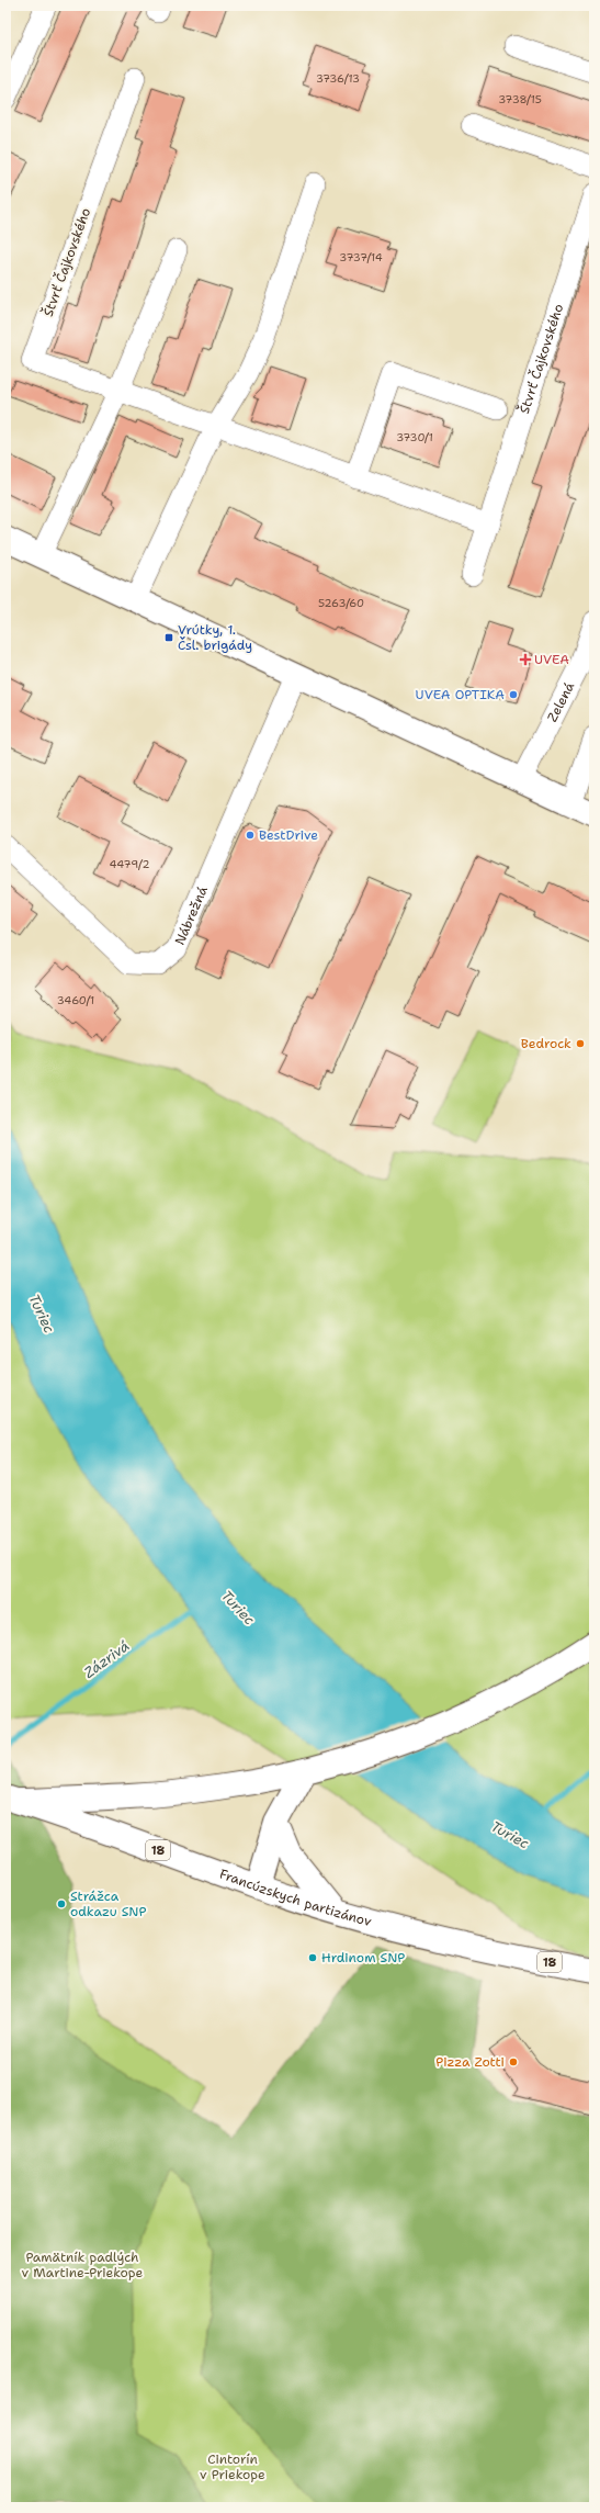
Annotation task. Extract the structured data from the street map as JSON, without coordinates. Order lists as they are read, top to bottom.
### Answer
{
  "streets": {
    "street": [
      "Štvrť Čajkovského",
      "Zelená",
      "Nábrežná",
      "18",
      "Francúzskych partizánov"
    ]
  },
  "water": ["Turiec", "Zázrivá"],
  "parks": ["Pamätník padlých v Martine-Priekope", "Cintorín v Priekope"],
  "places": {
    "transit": ["Vrútky, 1. Čsl. brigády"],
    "health": ["UVEA"],
    "other": [
      "UVEA OPTIKA",
      "BestDrive",
      "Bedrock",
      "Strážca odkazu SNP",
      "Hrdinom SNP",
      "Pizza Zotti"
    ]
  },
  "house_numbers": [
    "3736/13",
    "3738/15",
    "3737/14",
    "3730/1",
    "5263/60",
    "4479/2",
    "3460/1"
  ]
}
